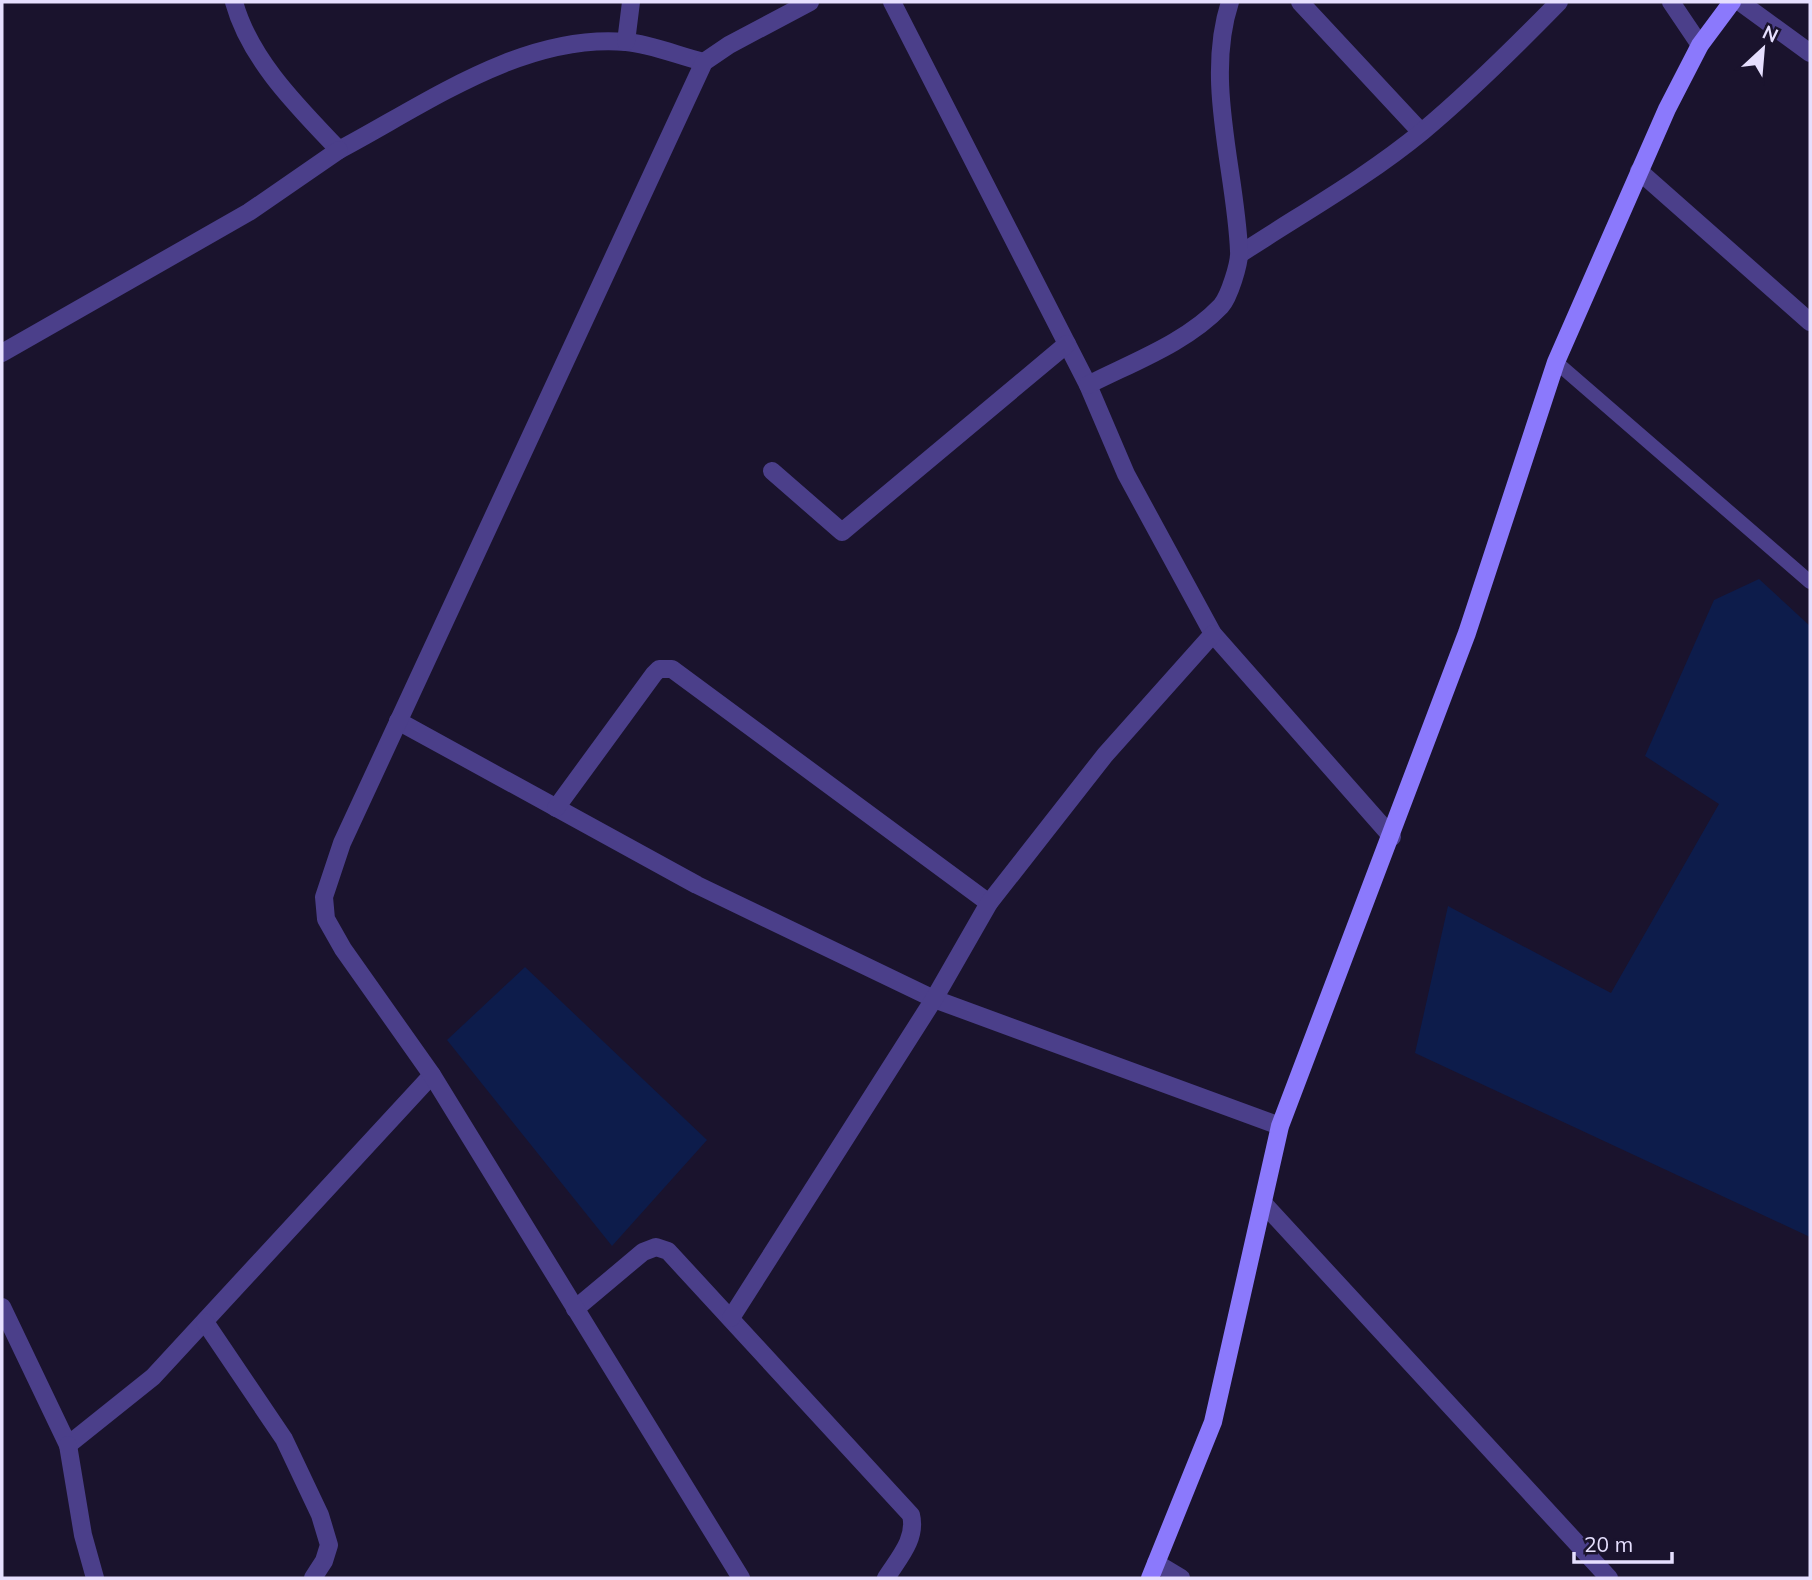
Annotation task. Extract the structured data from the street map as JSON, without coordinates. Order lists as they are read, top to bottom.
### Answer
{
  "scale_bar": "20 m",
  "north": "top right"
}
